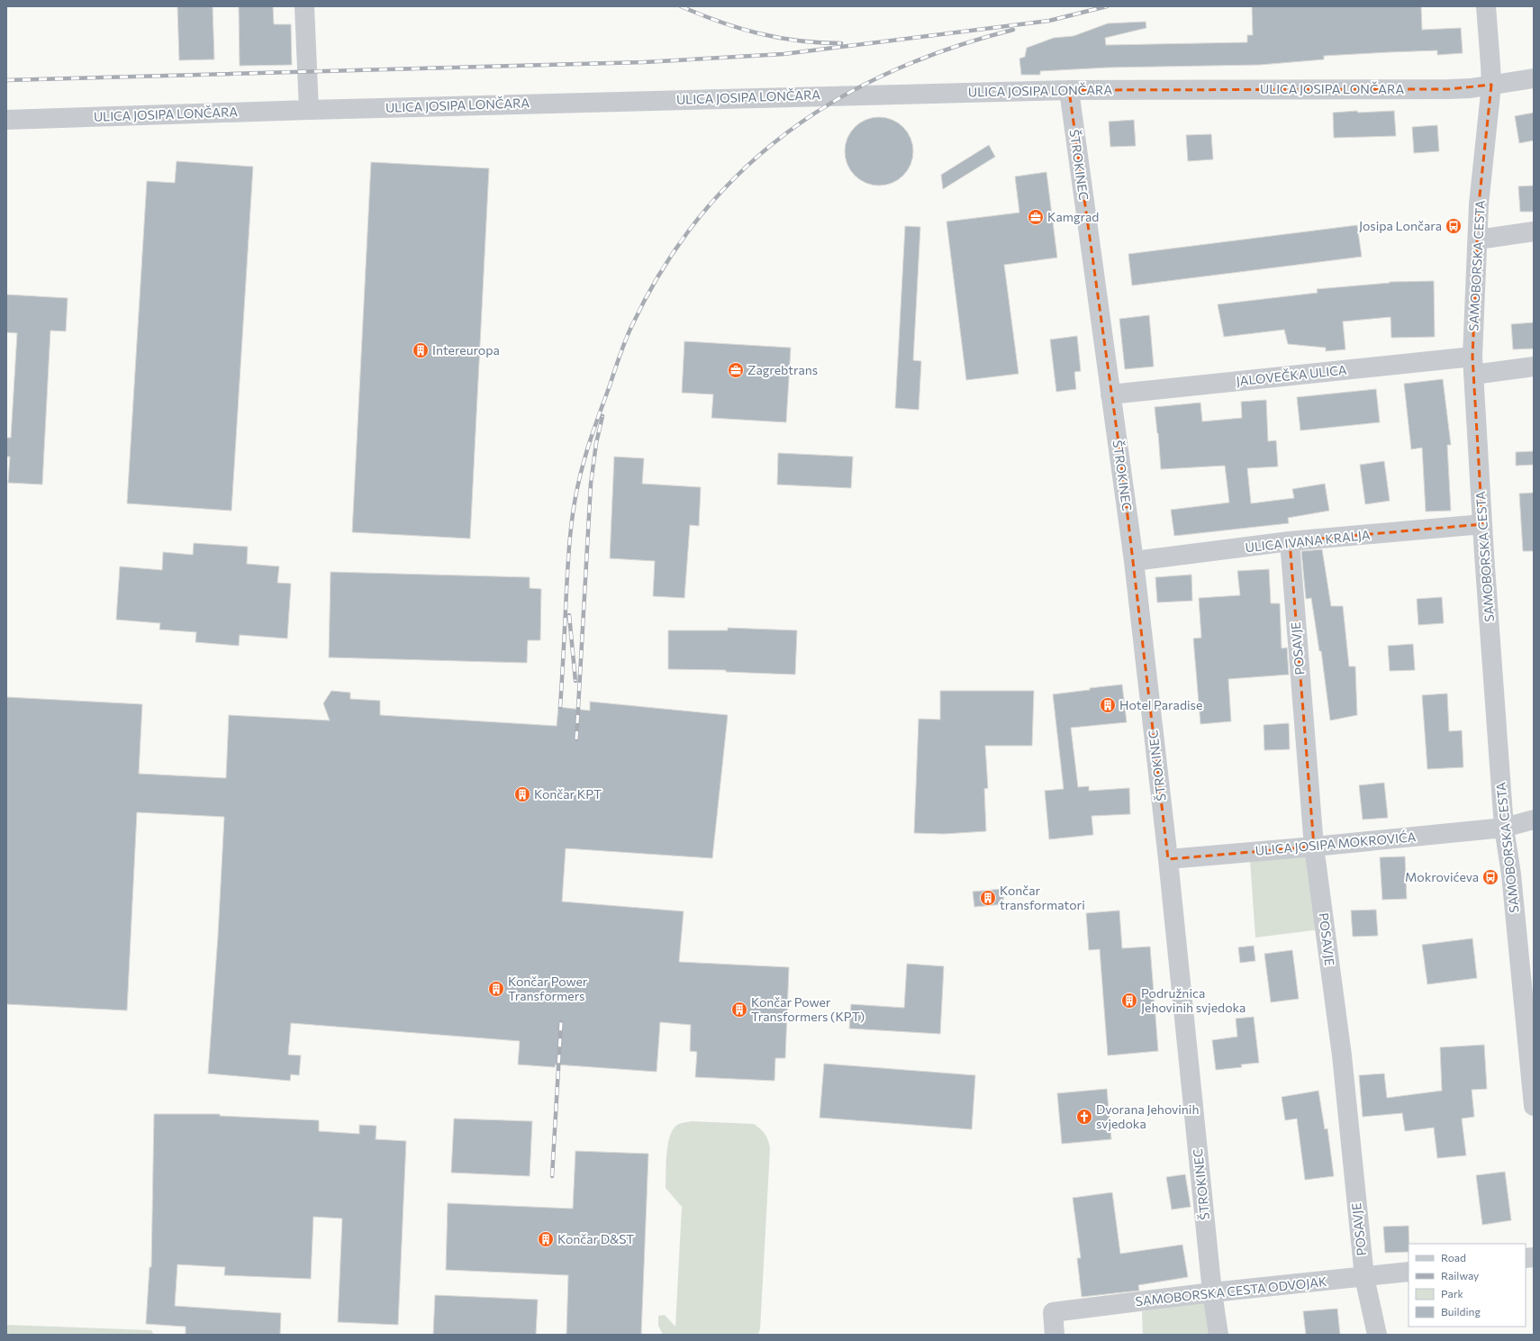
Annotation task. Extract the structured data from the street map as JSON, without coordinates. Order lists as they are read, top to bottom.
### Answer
{
  "streets": {
    "street": [
      "ULICA JOSIPA LONČARA",
      "ŠTROKINEC",
      "SAMOBORSKA CESTA",
      "JALOVEČKA ULICA",
      "ULICA IVANA KRALJA",
      "POSAVJE",
      "ULICA JOSIPA MOKROVIĆA",
      "SAMOBORSKA CESTA ODVOJAK"
    ]
  },
  "crossings": [
    ["ULICA JOSIPA LONČARA", "ŠTROKINEC"],
    ["ULICA JOSIPA LONČARA", "SAMOBORSKA CESTA"],
    ["ŠTROKINEC", "JALOVEČKA ULICA"],
    ["ŠTROKINEC", "ULICA IVANA KRALJA"],
    ["ŠTROKINEC", "ULICA JOSIPA MOKROVIĆA"],
    ["ŠTROKINEC", "SAMOBORSKA CESTA ODVOJAK"],
    ["SAMOBORSKA CESTA", "JALOVEČKA ULICA"],
    ["SAMOBORSKA CESTA", "ULICA IVANA KRALJA"],
    ["SAMOBORSKA CESTA", "ULICA JOSIPA MOKROVIĆA"],
    ["ULICA IVANA KRALJA", "POSAVJE"],
    ["POSAVJE", "ULICA JOSIPA MOKROVIĆA"],
    ["POSAVJE", "SAMOBORSKA CESTA ODVOJAK"]
  ],
  "places": {
    "office": ["Kamgrad", "Zagrebtrans"],
    "bus stop": ["Josipa Lončara", "Mokrovićeva"],
    "building": [
      "Intereuropa",
      "Hotel Paradise",
      "Končar KPT",
      "Končar transformatori",
      "Končar Power Transformers",
      "Podružnica Jehovinih svjedoka",
      "Končar Power Transformers (KPT)",
      "Končar D&ST"
    ],
    "church": ["Dvorana Jehovinih svjedoka"]
  },
  "legend": [
    "Road",
    "Railway",
    "Park",
    "Building"
  ]
}
